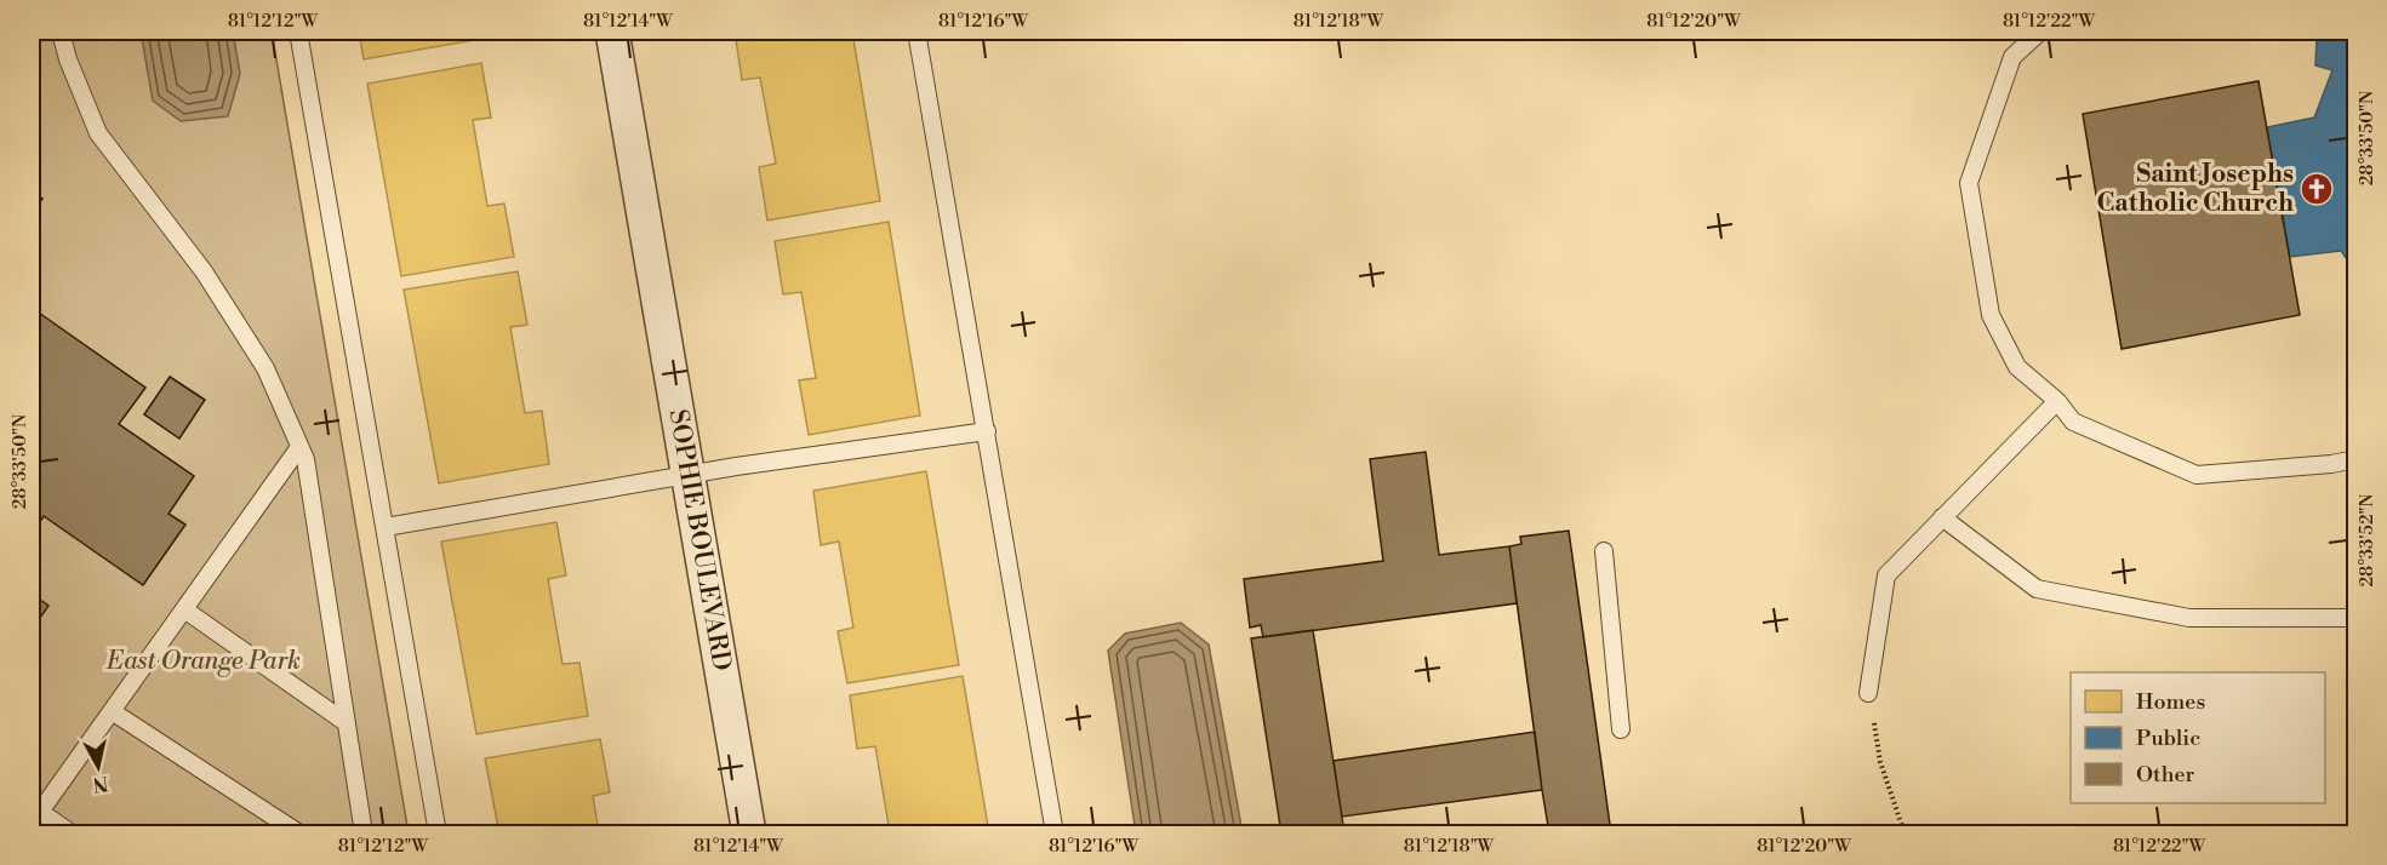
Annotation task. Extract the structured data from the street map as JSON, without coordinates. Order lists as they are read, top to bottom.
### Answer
{
  "streets": {
    "street": ["SOPHIE BOULEVARD"]
  },
  "parks": ["East Orange Park"],
  "places": {
    "church": ["Saint Josephs Catholic Church"]
  },
  "legend": ["Homes", "Public", "Other"],
  "north": "bottom",
  "coordinates": [
    "81°12'12\"W",
    "81°12'14\"W",
    "81°12'16\"W",
    "81°12'18\"W",
    "81°12'20\"W",
    "81°12'22\"W",
    "28°33'50\"N",
    "28°33'52\"N"
  ]
}
